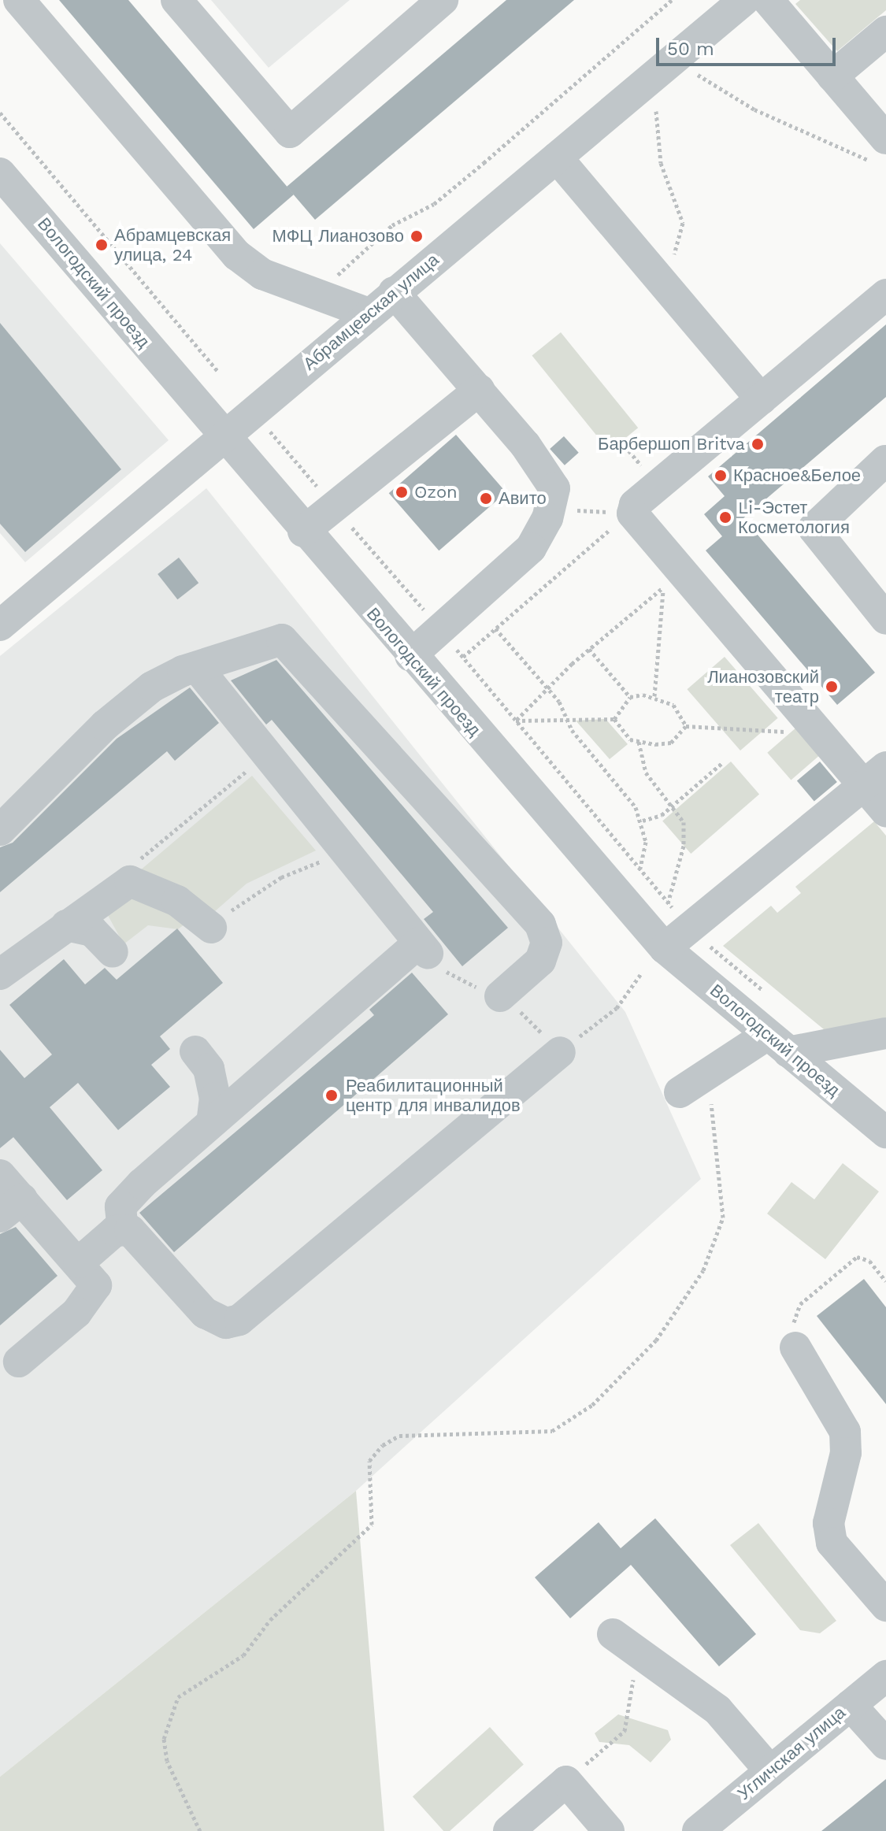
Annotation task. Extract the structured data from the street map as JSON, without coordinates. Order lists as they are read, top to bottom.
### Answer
{
  "streets": {
    "street": ["Вологодский проезд", "Абрамцевская улица", "Угличская улица"]
  },
  "crossings": [
    ["Вологодский проезд", "Абрамцевская улица"]
  ],
  "places": [
    "МФЦ Лианозово",
    "Абрамцевская улица, 24",
    "Барбершоп Britva",
    "Красное&Белое",
    "Ozon",
    "Авито",
    "Li-Эстет Косметология",
    "Лианозовский театр",
    "Реабилитационный центр для инвалидов"
  ],
  "scale_bar": "50 m"
}
